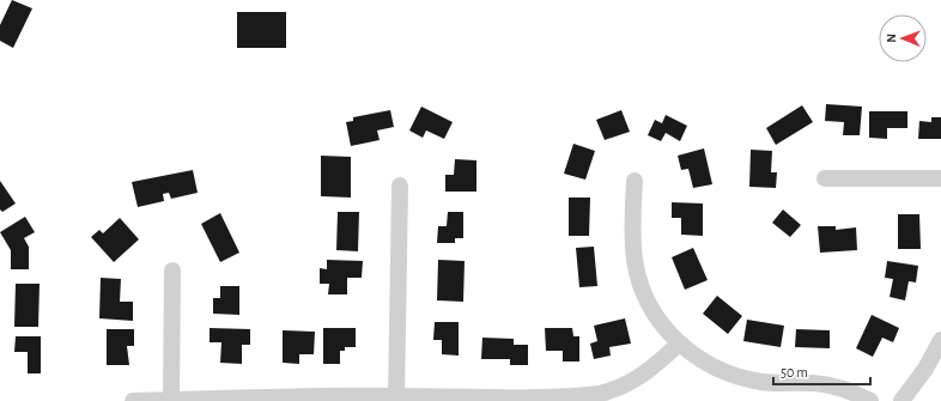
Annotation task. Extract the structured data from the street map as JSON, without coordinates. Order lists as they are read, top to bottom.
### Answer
{
  "scale_bar": "50 m",
  "north": "left"
}
